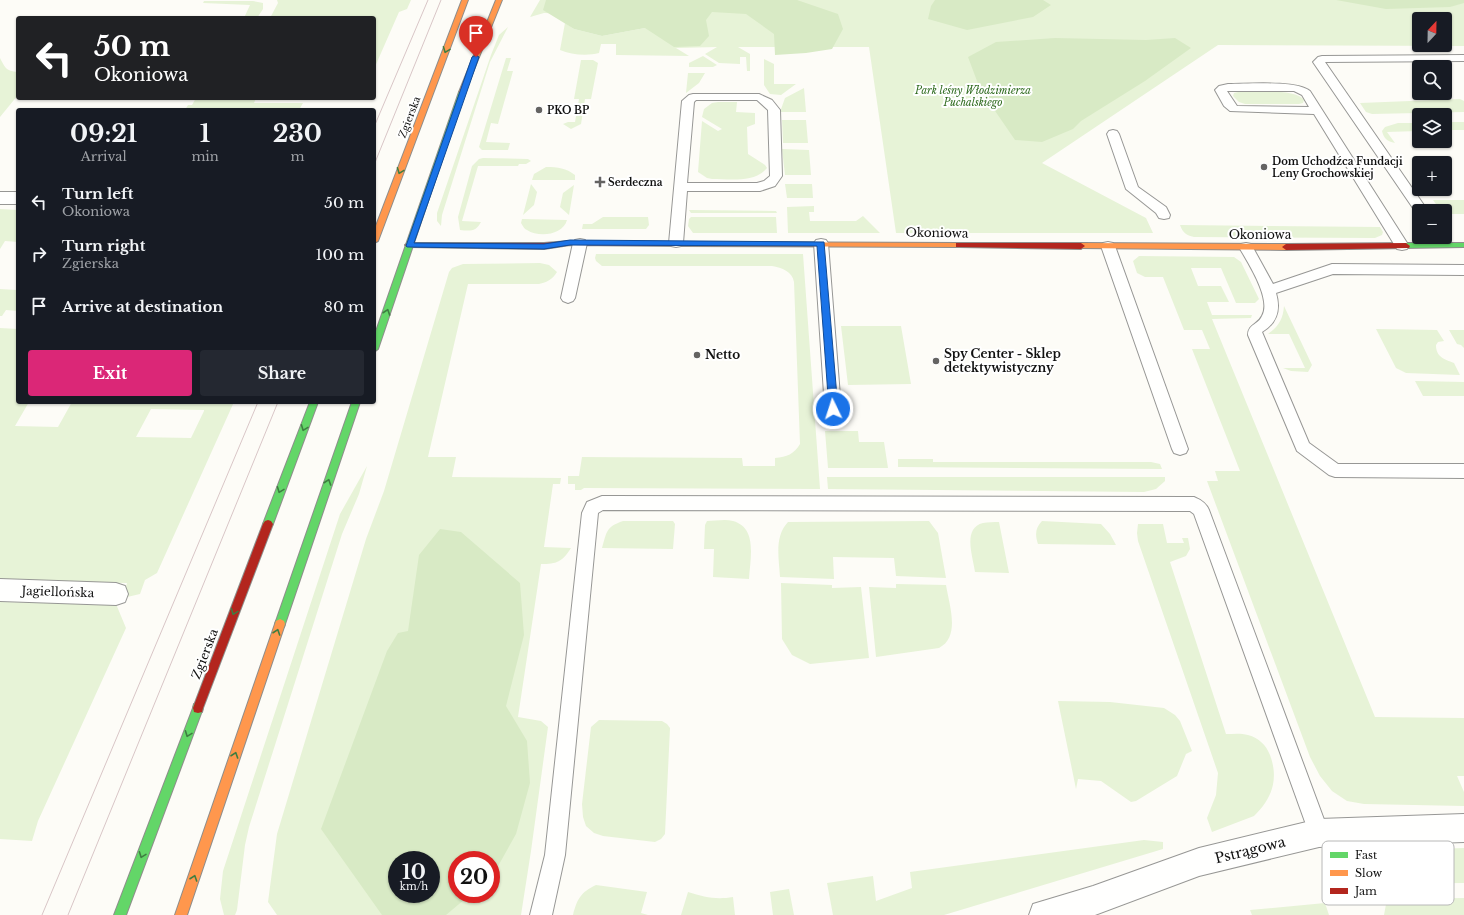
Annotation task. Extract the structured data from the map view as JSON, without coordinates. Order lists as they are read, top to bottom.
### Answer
{
  "streets": {
    "main road": ["Zgierska", "Okoniowa"],
    "street": ["Jagiellońska", "Pstrągowa"]
  },
  "parks": ["Park leśny Włodzimierza Puchalskiego"],
  "places": {
    "other": [
      "PKO BP",
      "Dom Uchodźca Fundacji Leny Grochowskiej",
      "Netto",
      "Spy Center - Sklep detektywistyczny"
    ],
    "health": ["Serdeczna"]
  },
  "legend": ["Fast", "Slow", "Jam"],
  "north": "top",
  "page": {
    "map_buttons": ["+", "−"],
    "turn": ["50 m", "Okoniowa"],
    "eta": [
      "09:21",
      "Arrival",
      "1",
      "min",
      "230",
      "m"
    ],
    "list": [
      {
        "name": "Turn left",
        "note": "Okoniowa",
        "value": "50 m"
      },
      {
        "name": "Turn right",
        "note": "Zgierska",
        "value": "100 m"
      },
      {
        "name": "Arrive at destination",
        "value": "80 m"
      }
    ],
    "buttons": ["Exit", "Share"],
    "speed": "10 km/h",
    "limit": "20"
  }
}
